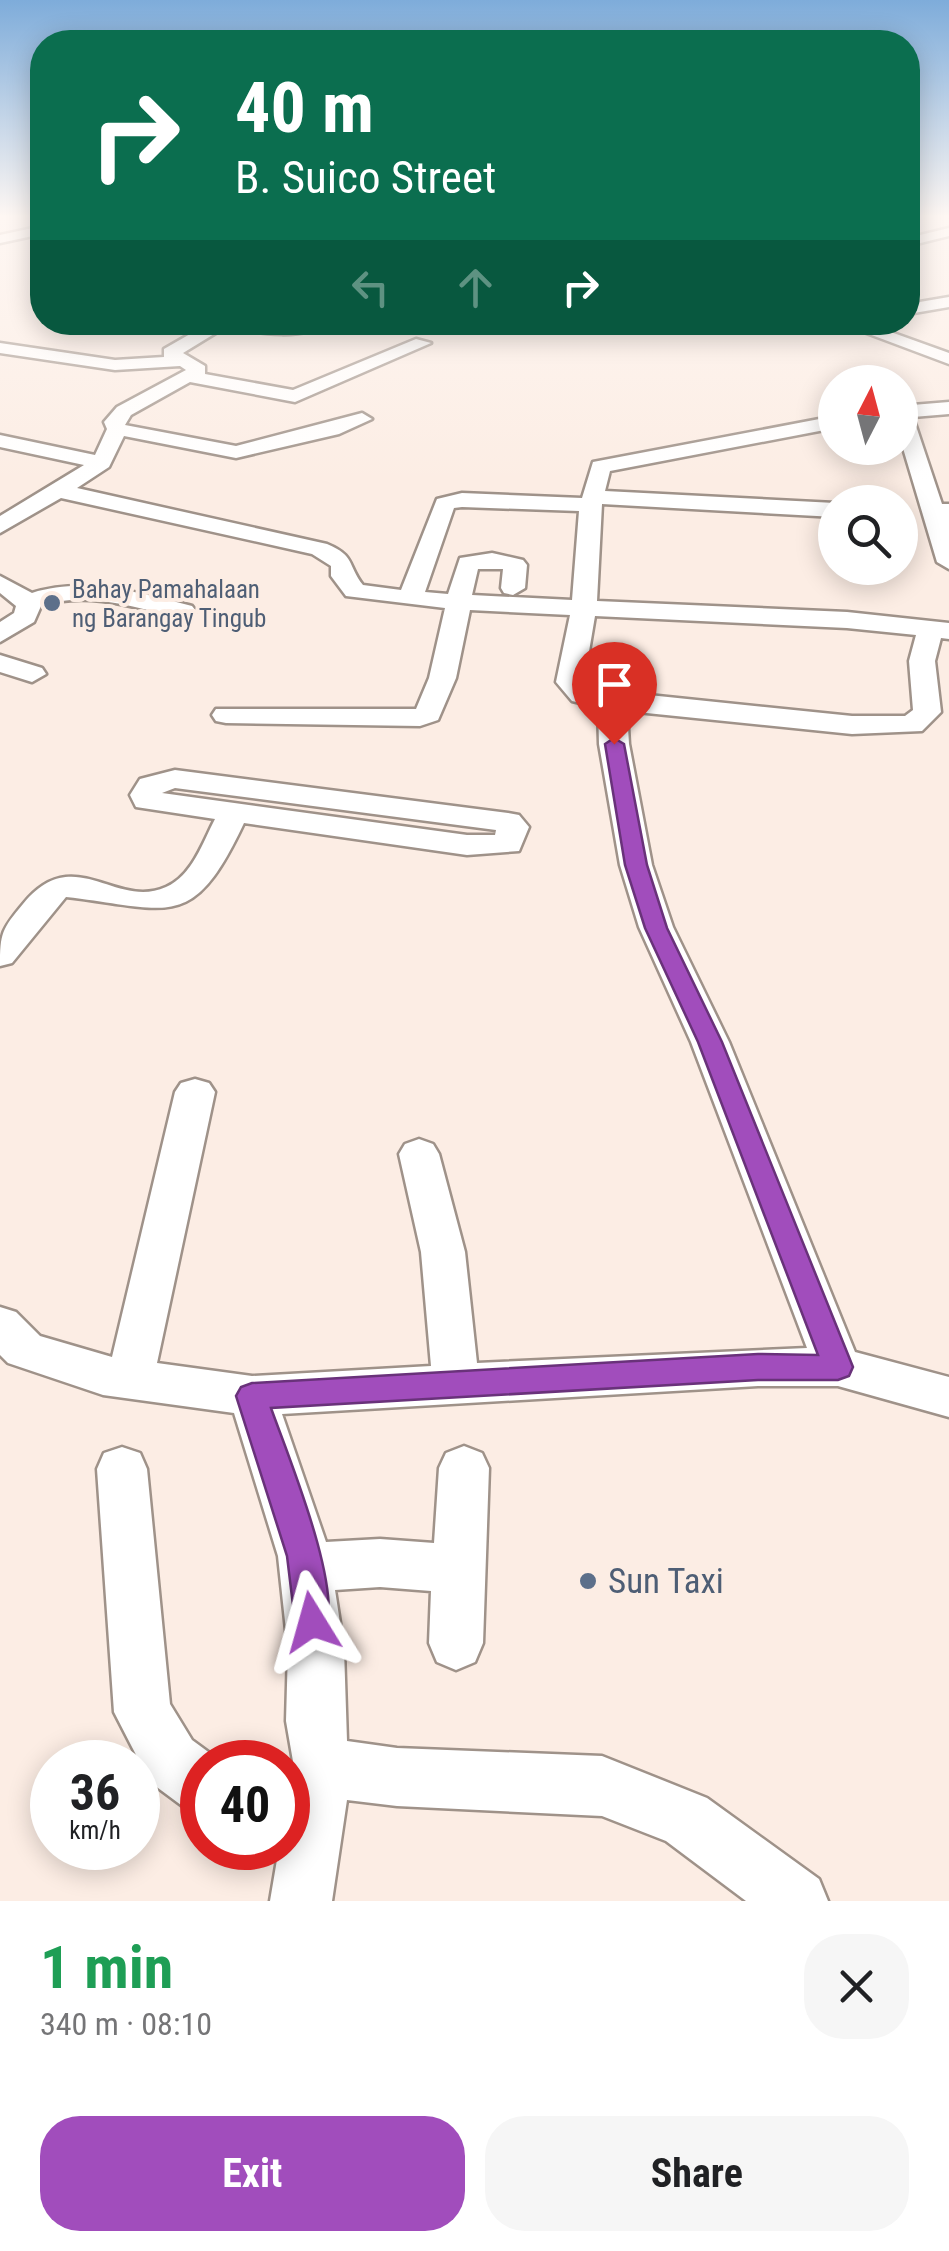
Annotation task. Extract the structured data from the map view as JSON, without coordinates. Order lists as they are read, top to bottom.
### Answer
{
  "places": ["Bahay Pamahalaan ng Barangay Tingub", "Sun Taxi"],
  "north": "top",
  "page": {
    "turn": ["40 m", "B. Suico Street"],
    "speed": "36 km/h",
    "limit": "40",
    "heading": ["1 min", "340 m · 08:10"],
    "buttons": ["Exit", "Share"]
  }
}
